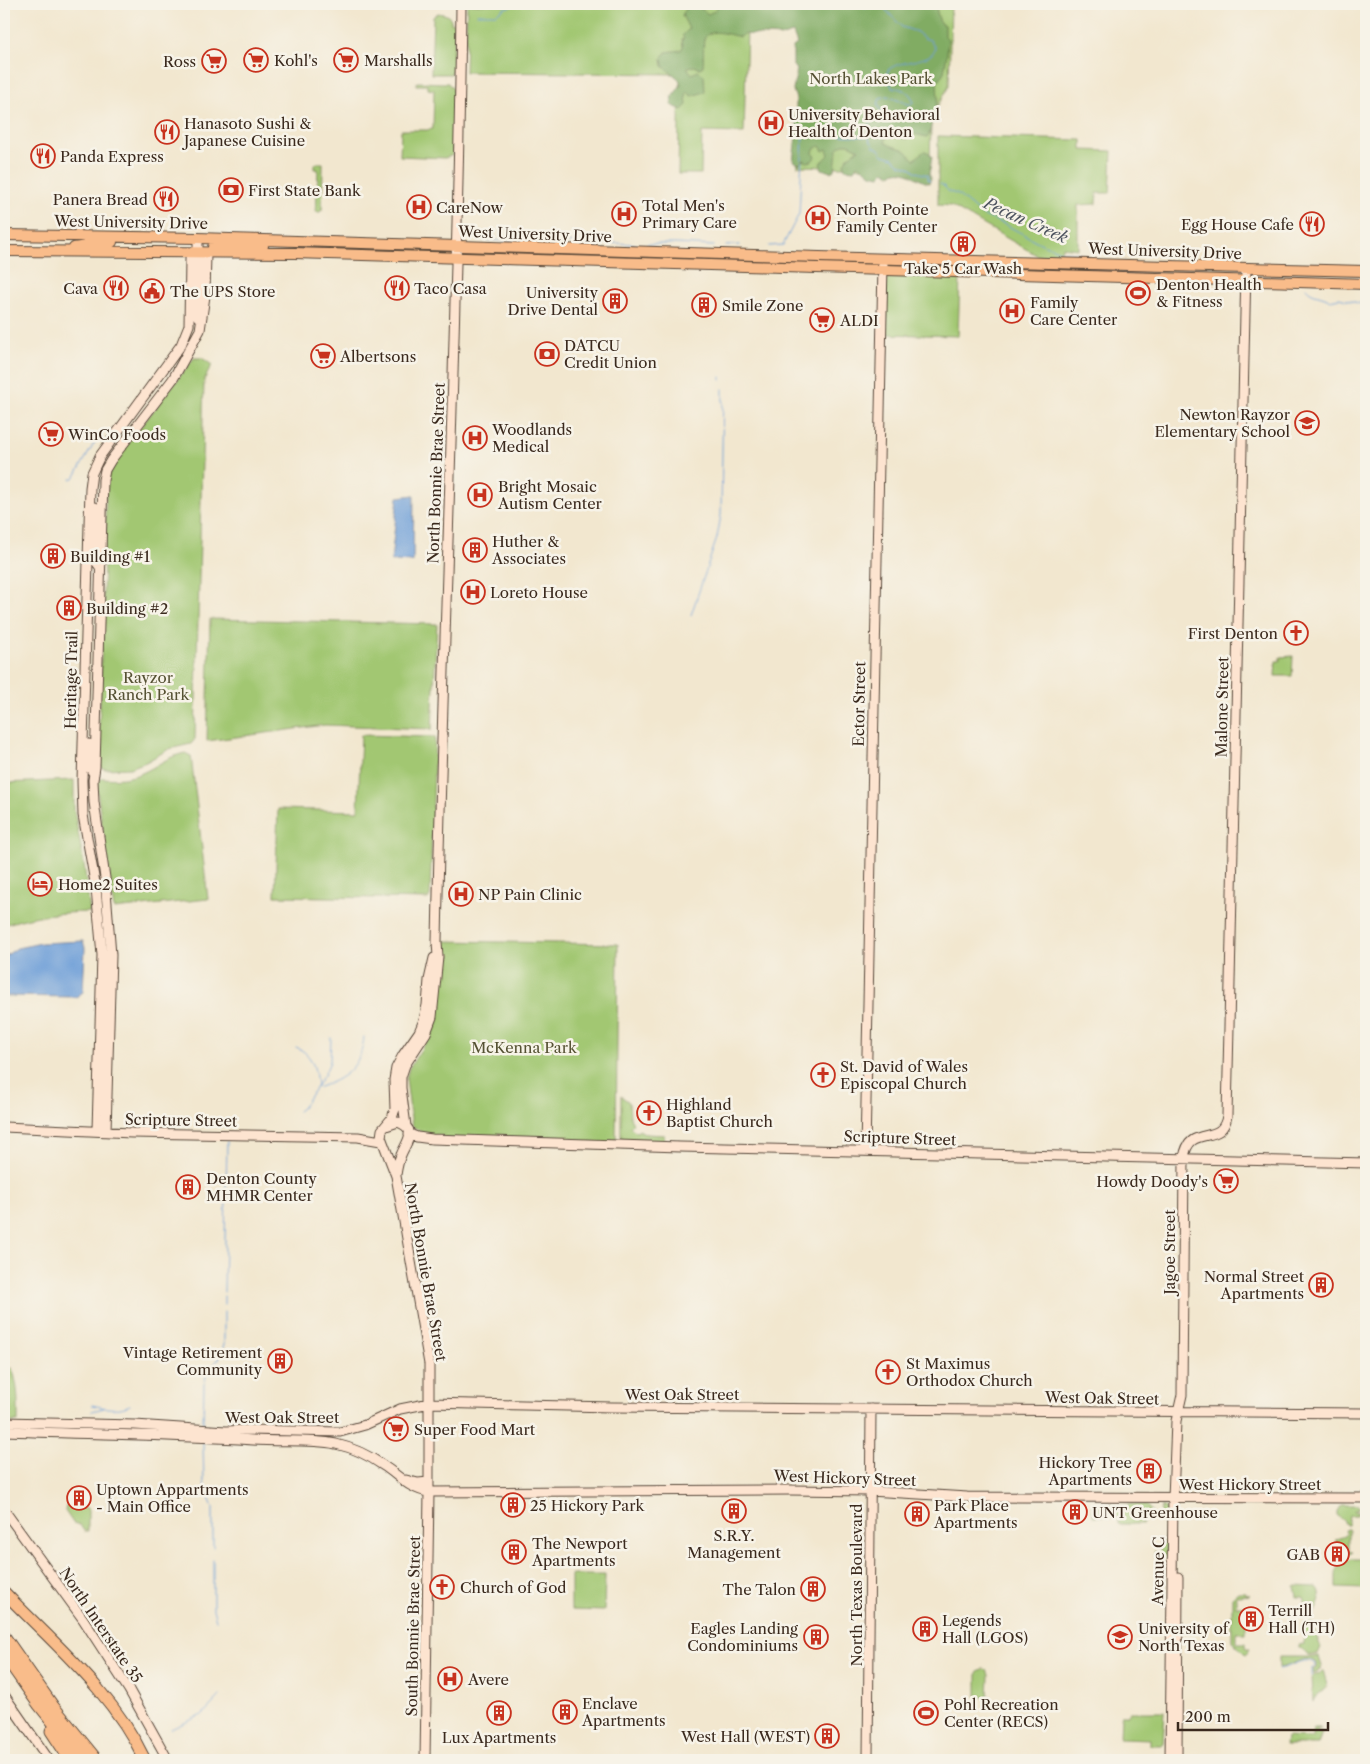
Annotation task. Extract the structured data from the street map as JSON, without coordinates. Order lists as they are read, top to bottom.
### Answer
{
  "streets": {
    "main road": ["West University Drive"],
    "street": [
      "North Bonnie Brae Street",
      "Heritage Trail",
      "Ector Street",
      "Malone Street",
      "Scripture Street",
      "Jagoe Street",
      "West Oak Street",
      "West Hickory Street",
      "Avenue C",
      "North Texas Boulevard",
      "North Interstate 35",
      "South Bonnie Brae Street"
    ]
  },
  "crossings": [
    ["West University Drive", "North Bonnie Brae Street"],
    ["West University Drive", "Heritage Trail"],
    ["West University Drive", "Ector Street"],
    ["West University Drive", "Malone Street"],
    ["North Bonnie Brae Street", "Scripture Street"],
    ["North Bonnie Brae Street", "West Oak Street"],
    ["North Bonnie Brae Street", "West Hickory Street"],
    ["North Bonnie Brae Street", "South Bonnie Brae Street"],
    ["Heritage Trail", "Scripture Street"],
    ["Ector Street", "Scripture Street"],
    ["Malone Street", "Scripture Street"],
    ["Malone Street", "Jagoe Street"],
    ["Scripture Street", "Jagoe Street"],
    ["Jagoe Street", "West Oak Street"],
    ["Jagoe Street", "West Hickory Street"],
    ["Jagoe Street", "Avenue C"],
    ["West Oak Street", "West Hickory Street"],
    ["West Oak Street", "North Texas Boulevard"],
    ["West Hickory Street", "Avenue C"],
    ["West Hickory Street", "North Texas Boulevard"],
    ["West Hickory Street", "South Bonnie Brae Street"]
  ],
  "water": ["Pecan Creek"],
  "parks": ["North Lakes Park", "Rayzor Ranch Park", "McKenna Park"],
  "places": {
    "supermarket": [
      "Kohl's",
      "Marshalls",
      "Ross",
      "ALDI",
      "Albertsons",
      "WinCo Foods",
      "Howdy Doody's",
      "Super Food Mart"
    ],
    "hospital": [
      "University Behavioral Health of Denton",
      "CareNow",
      "Total Men's Primary Care",
      "North Pointe Family Center",
      "Family Care Center",
      "Woodlands Medical",
      "Bright Mosaic Autism Center",
      "Loreto House",
      "NP Pain Clinic",
      "Avere"
    ],
    "restaurant": [
      "Hanasoto Sushi & Japanese Cuisine",
      "Panda Express",
      "Panera Bread",
      "Egg House Cafe",
      "Cava",
      "Taco Casa"
    ],
    "bank": ["First State Bank", "DATCU Credit Union"],
    "building": [
      "Take 5 Car Wash",
      "University Drive Dental",
      "Smile Zone",
      "Huther & Associates",
      "Building #1",
      "Building #2",
      "Denton County MHMR Center",
      "Normal Street Apartments",
      "Vintage Retirement Community",
      "Hickory Tree Apartments",
      "Uptown Appartments - Main Office",
      "25 Hickory Park",
      "S.R.Y. Management",
      "UNT Greenhouse",
      "Park Place Apartments",
      "The Newport Apartments",
      "GAB",
      "The Talon",
      "Terrill Hall (TH)",
      "Legends Hall (LGOS)",
      "Eagles Landing Condominiums",
      "Enclave Apartments",
      "Lux Apartments",
      "West Hall (WEST)"
    ],
    "public building": ["The UPS Store"],
    "sports": ["Denton Health & Fitness", "Pohl Recreation Center (RECS)"],
    "school or university": ["Newton Rayzor Elementary School", "University of North Texas"],
    "church": [
      "First Denton",
      "St. David of Wales Episcopal Church",
      "Highland Baptist Church",
      "St Maximus Orthodox Church",
      "Church of God"
    ],
    "hotel": ["Home2 Suites"]
  },
  "scale_bar": "200 m"
}
